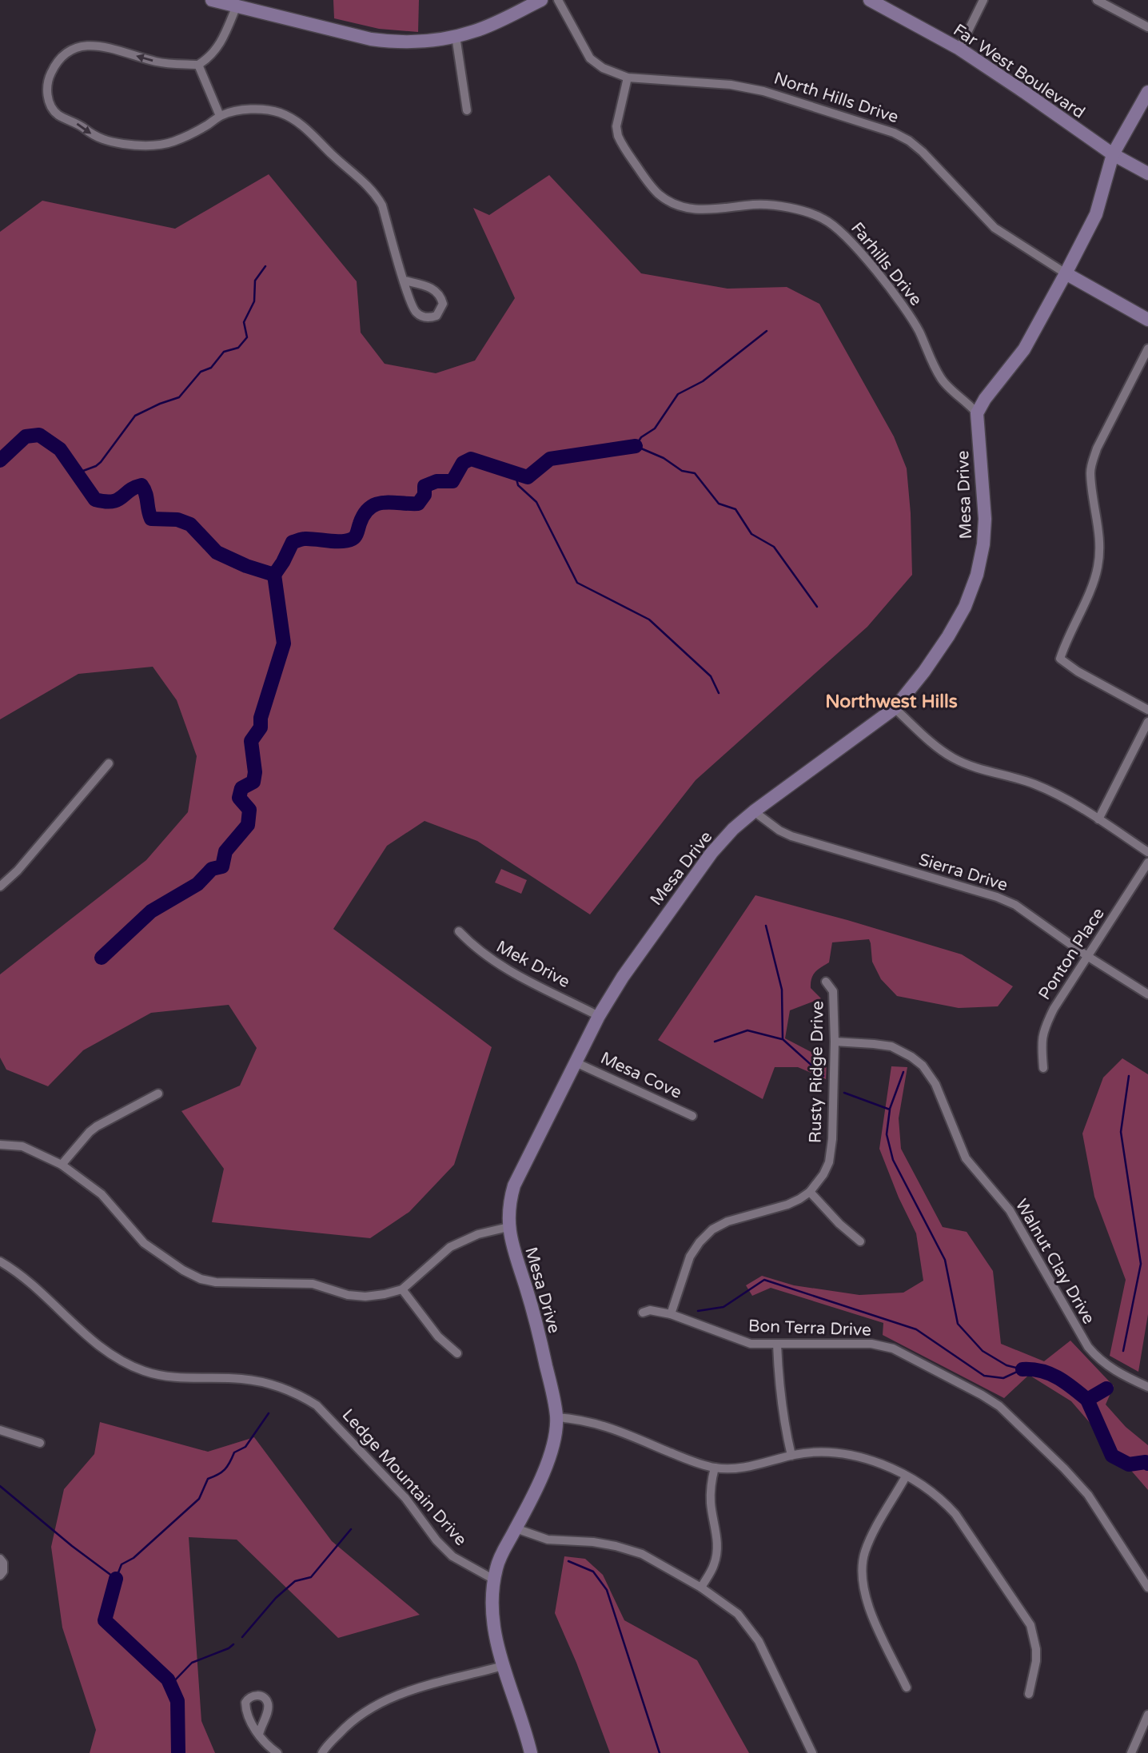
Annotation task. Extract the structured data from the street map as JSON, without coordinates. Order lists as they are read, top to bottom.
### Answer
{
  "streets": {
    "street": [
      "Far West Boulevard",
      "North Hills Drive",
      "Farhills Drive",
      "Mesa Drive",
      "Sierra Drive",
      "Ponton Place",
      "Mek Drive",
      "Rusty Ridge Drive",
      "Mesa Cove",
      "Walnut Clay Drive",
      "Bon Terra Drive",
      "Ledge Mountain Drive"
    ]
  },
  "crossings": [
    ["North Hills Drive", "Farhills Drive"],
    ["Farhills Drive", "Mesa Drive"],
    ["Mesa Drive", "Sierra Drive"],
    ["Mesa Drive", "Mek Drive"],
    ["Mesa Drive", "Mesa Cove"],
    ["Mesa Drive", "Ledge Mountain Drive"],
    ["Sierra Drive", "Ponton Place"],
    ["Rusty Ridge Drive", "Walnut Clay Drive"],
    ["Rusty Ridge Drive", "Bon Terra Drive"]
  ],
  "districts": ["Northwest Hills"]
}
